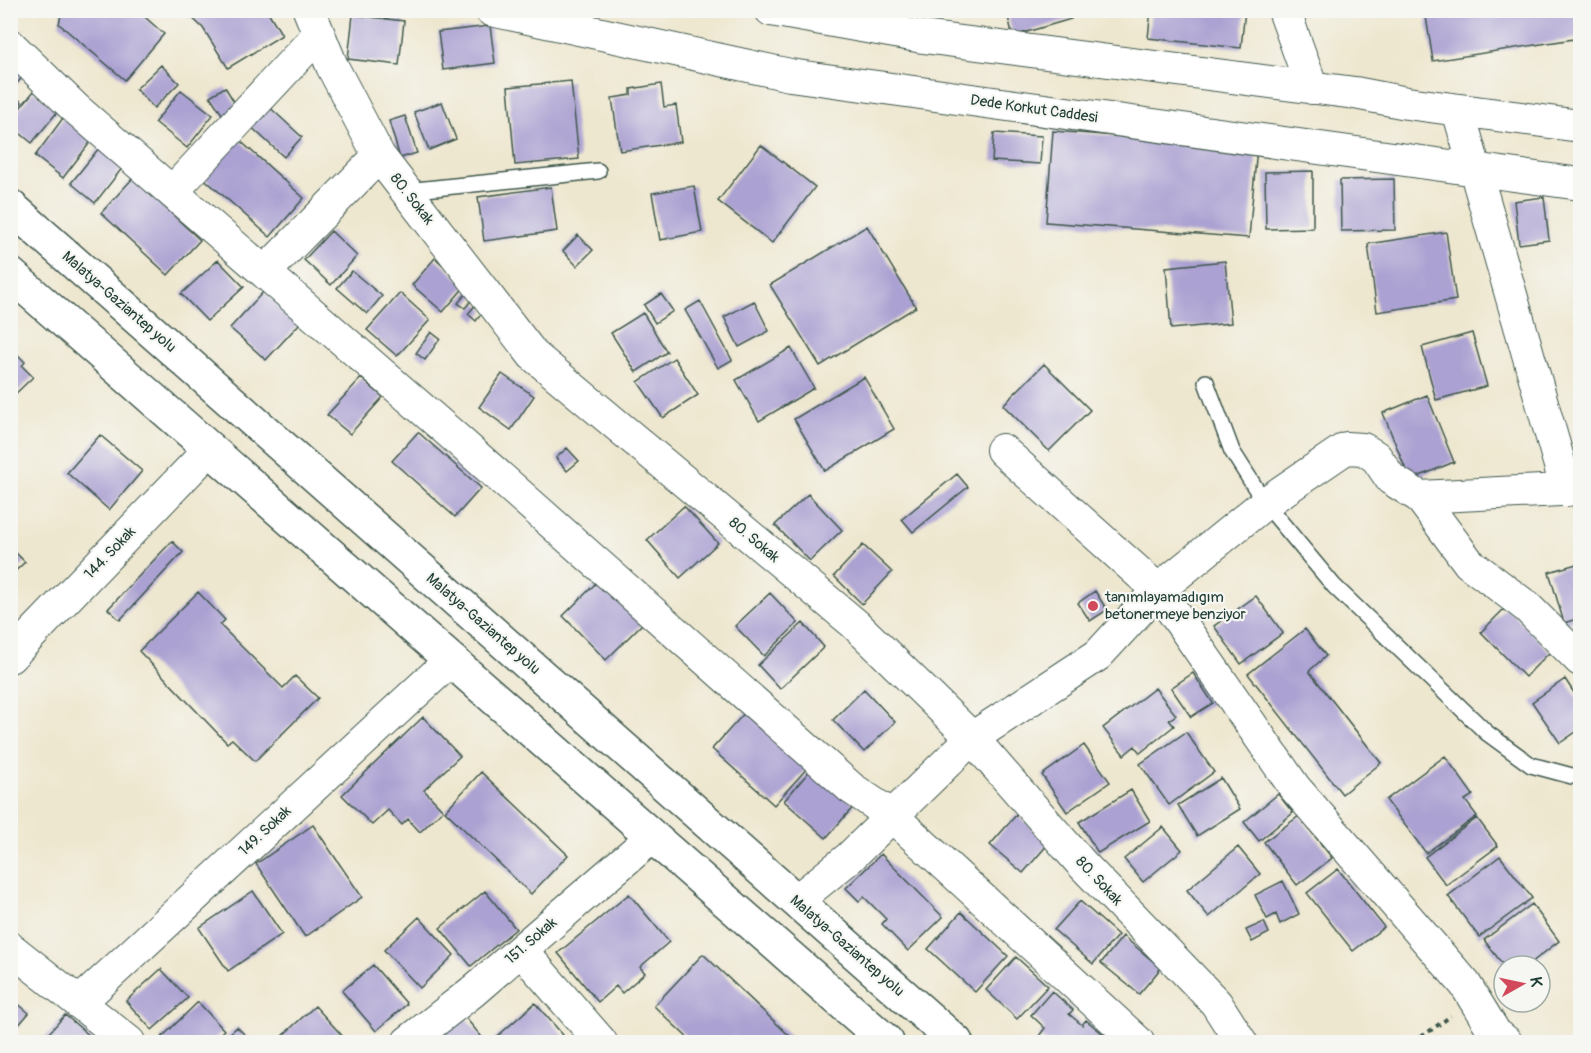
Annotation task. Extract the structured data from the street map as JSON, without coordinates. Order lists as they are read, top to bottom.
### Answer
{
  "streets": {
    "highway": ["Malatya-Gaziantep yolu"],
    "street": [
      "Dede Korkut Caddesi",
      "80. Sokak",
      "144. Sokak",
      "149. Sokak",
      "151. Sokak"
    ]
  },
  "places": ["tanımlayamadıgım betonermeye benziyor"],
  "north": "right"
}
